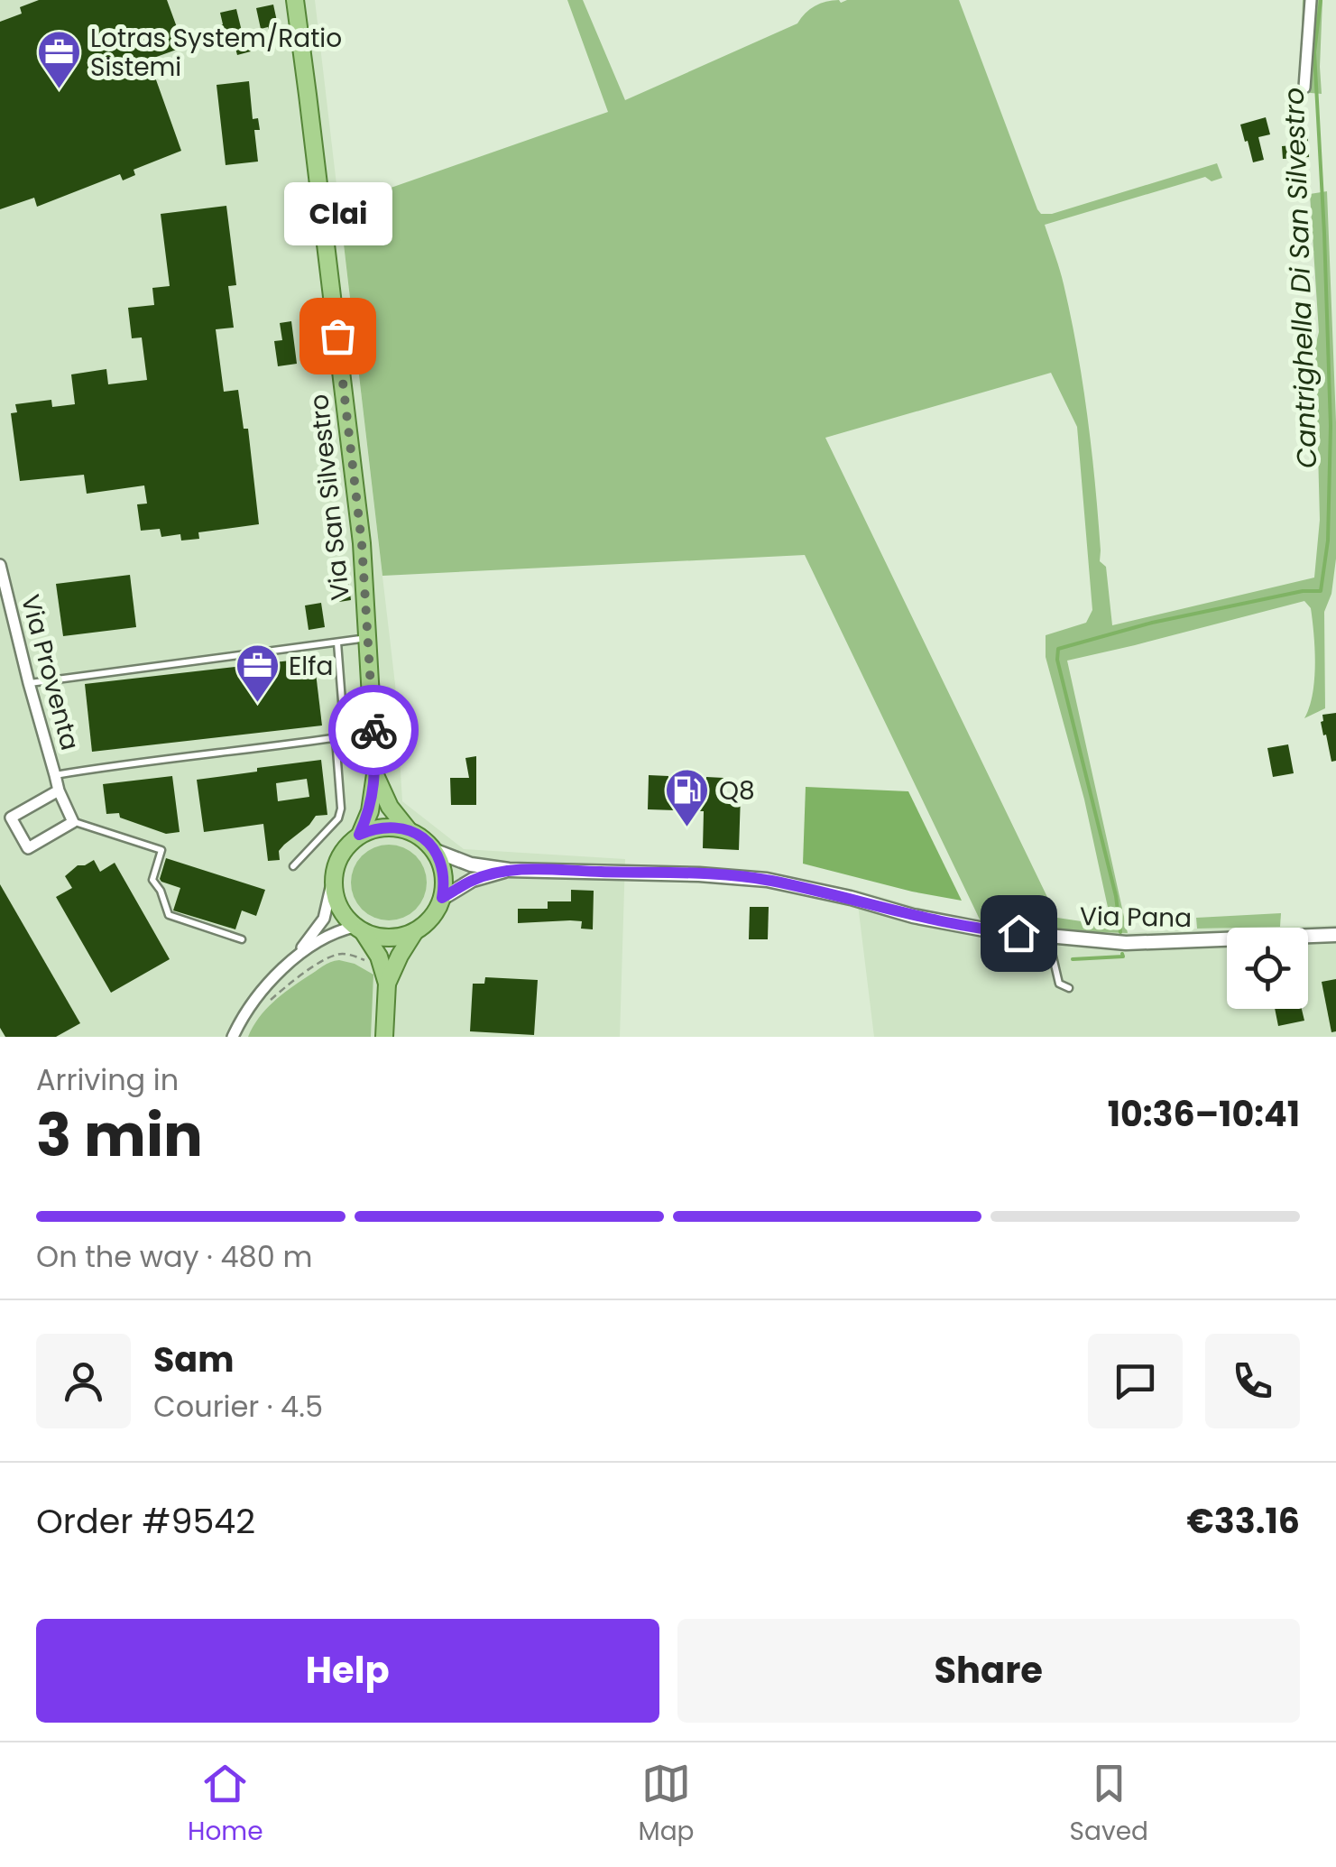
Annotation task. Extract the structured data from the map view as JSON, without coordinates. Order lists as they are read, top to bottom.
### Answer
{
  "streets": {
    "main road": ["Via San Silvestro"],
    "street": ["Via Proventa", "Via Pana"]
  },
  "crossings": [
    ["Via San Silvestro", "Via Pana"]
  ],
  "water": ["Cantrighella Di San Silvestro"],
  "places": {
    "office": ["Lotras System/Ratio Sistemi", "Elfa"],
    "other": ["Clai"],
    "fuel station": ["Q8"]
  },
  "page": {
    "bubble": "Clai",
    "heading": ["3 min", "Arriving in", "10:36–10:41"],
    "panel": [
      "Sam",
      "Courier · 4.5",
      "Order #9542",
      "€33.16"
    ],
    "bar": "On the way · 480 m",
    "buttons": ["Help", "Share"],
    "tabs": ["Home", "Map", "Saved"]
  }
}
